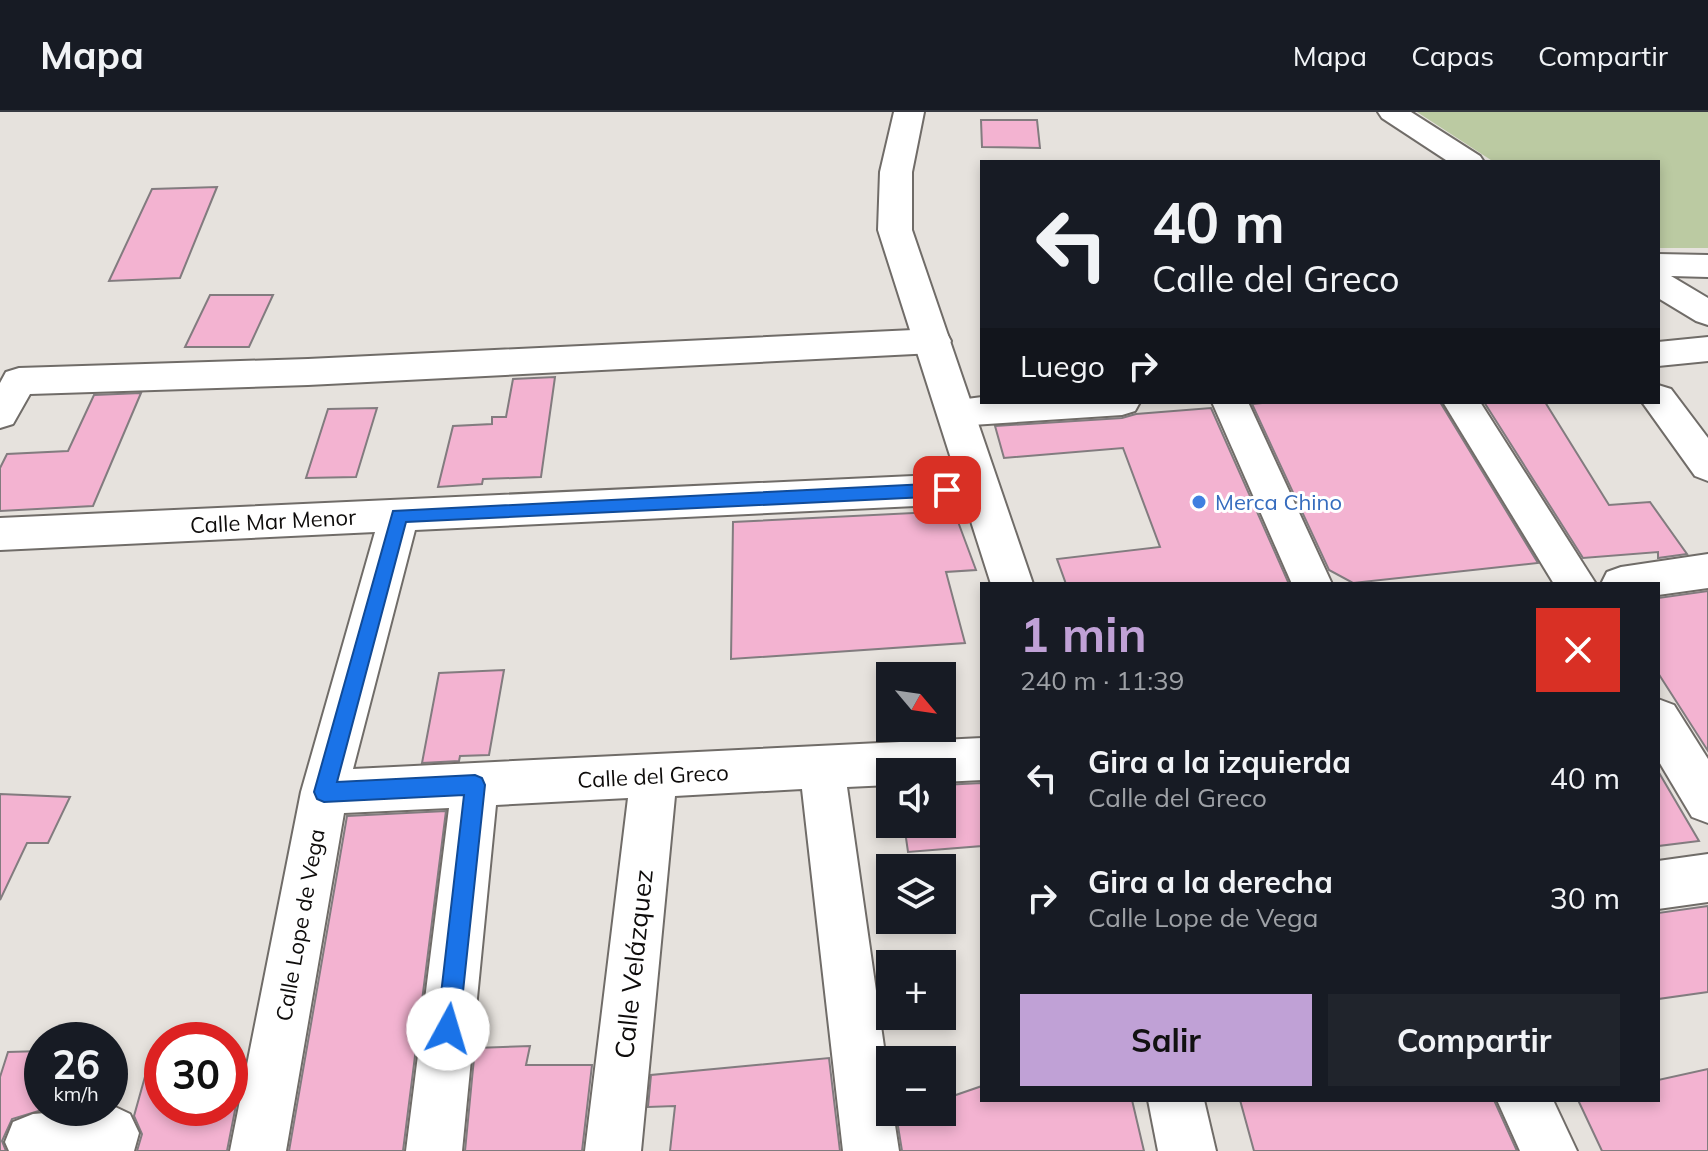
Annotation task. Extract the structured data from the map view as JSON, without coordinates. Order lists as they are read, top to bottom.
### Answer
{
  "streets": {
    "street": [
      "Calle Mar Menor",
      "Calle del Greco",
      "Calle Lope de Vega",
      "Calle Velázquez"
    ]
  },
  "crossings": [
    ["Calle Mar Menor", "Calle Lope de Vega"],
    ["Calle del Greco", "Calle Lope de Vega"],
    ["Calle del Greco", "Calle Velázquez"]
  ],
  "places": ["Merca Chino"],
  "north": "bottom right",
  "page": {
    "header": "Mapa",
    "nav": ["Mapa", "Capas", "Compartir"],
    "turn": ["40 m", "Calle del Greco"],
    "then": "Luego",
    "heading": ["1 min", "240 m · 11:39"],
    "map_buttons": ["+", "−"],
    "list": [
      {
        "name": "Gira a la izquierda",
        "note": "Calle del Greco",
        "value": "40 m"
      },
      {
        "name": "Gira a la derecha",
        "note": "Calle Lope de Vega",
        "value": "30 m"
      }
    ],
    "buttons": ["Salir", "Compartir"],
    "speed": "26 km/h",
    "limit": "30"
  }
}
